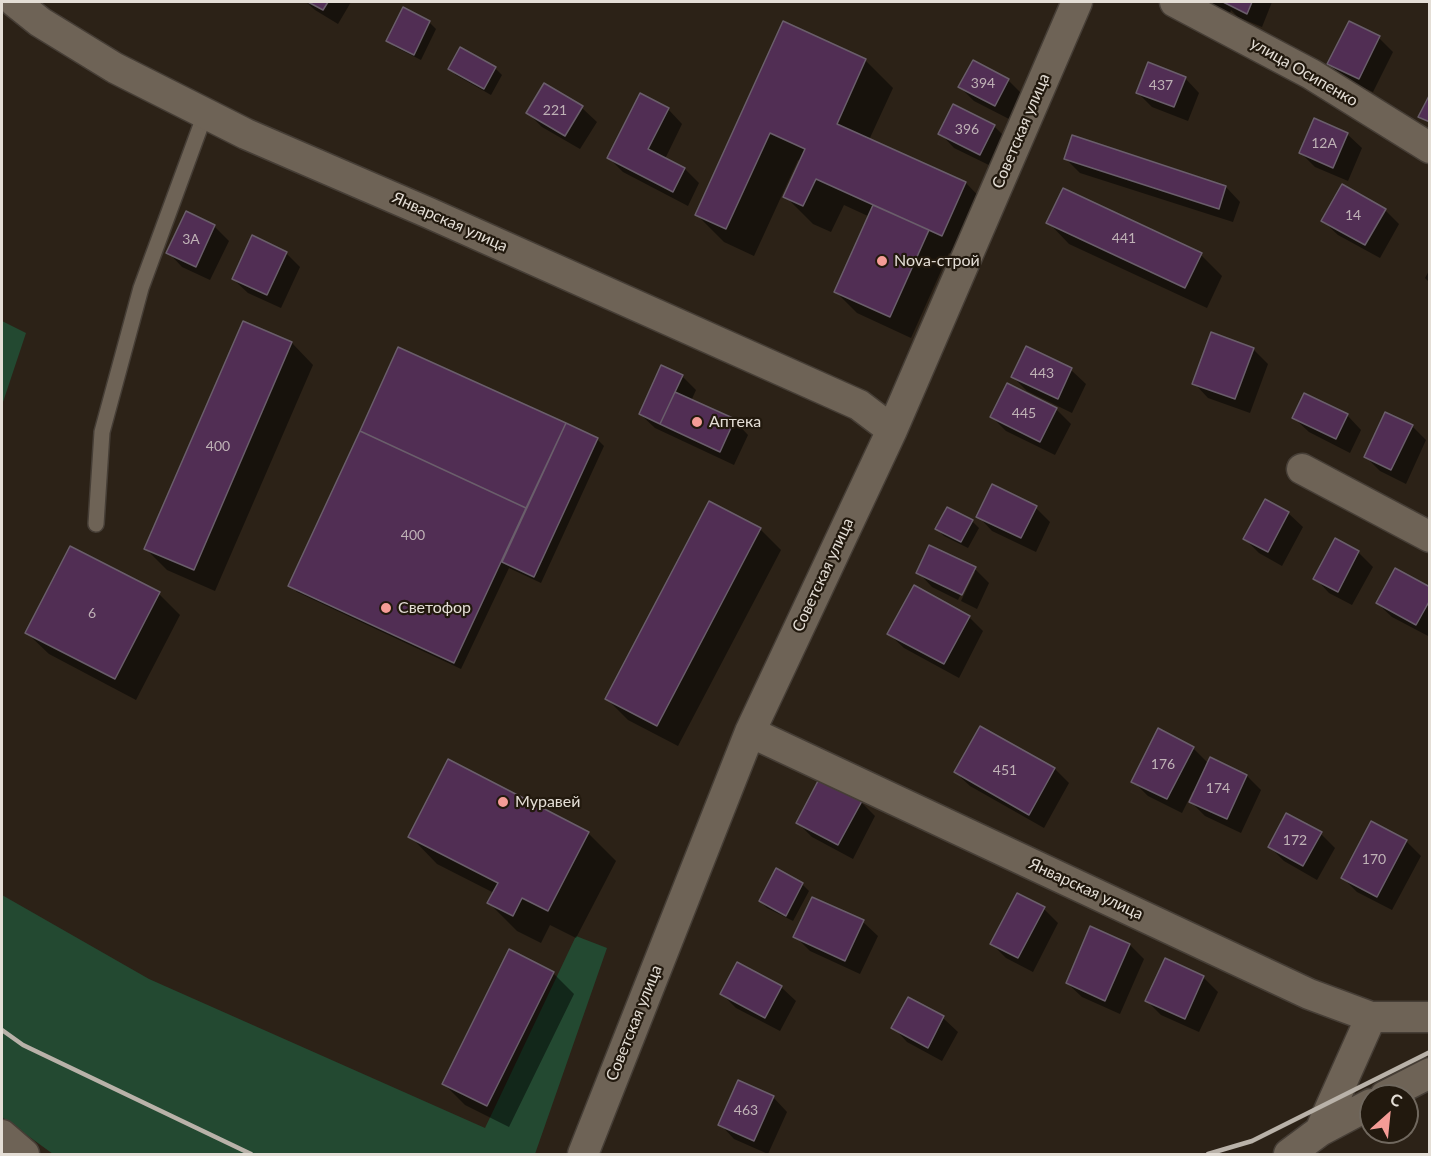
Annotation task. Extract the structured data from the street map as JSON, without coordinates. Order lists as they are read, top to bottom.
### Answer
{
  "streets": {
    "street": ["улица Осипенко", "Советская улица", "Январская улица"]
  },
  "crossings": [
    ["Советская улица", "Январская улица"]
  ],
  "places": [
    "Nova-строй",
    "Аптека",
    "Светофор",
    "Муравей"
  ],
  "house_numbers": [
    "394",
    "437",
    "221",
    "396",
    "12А",
    "14",
    "441",
    "3А",
    "443",
    "445",
    "400",
    "400",
    "6",
    "176",
    "451",
    "174",
    "172",
    "170",
    "463"
  ],
  "north": "top right"
}
